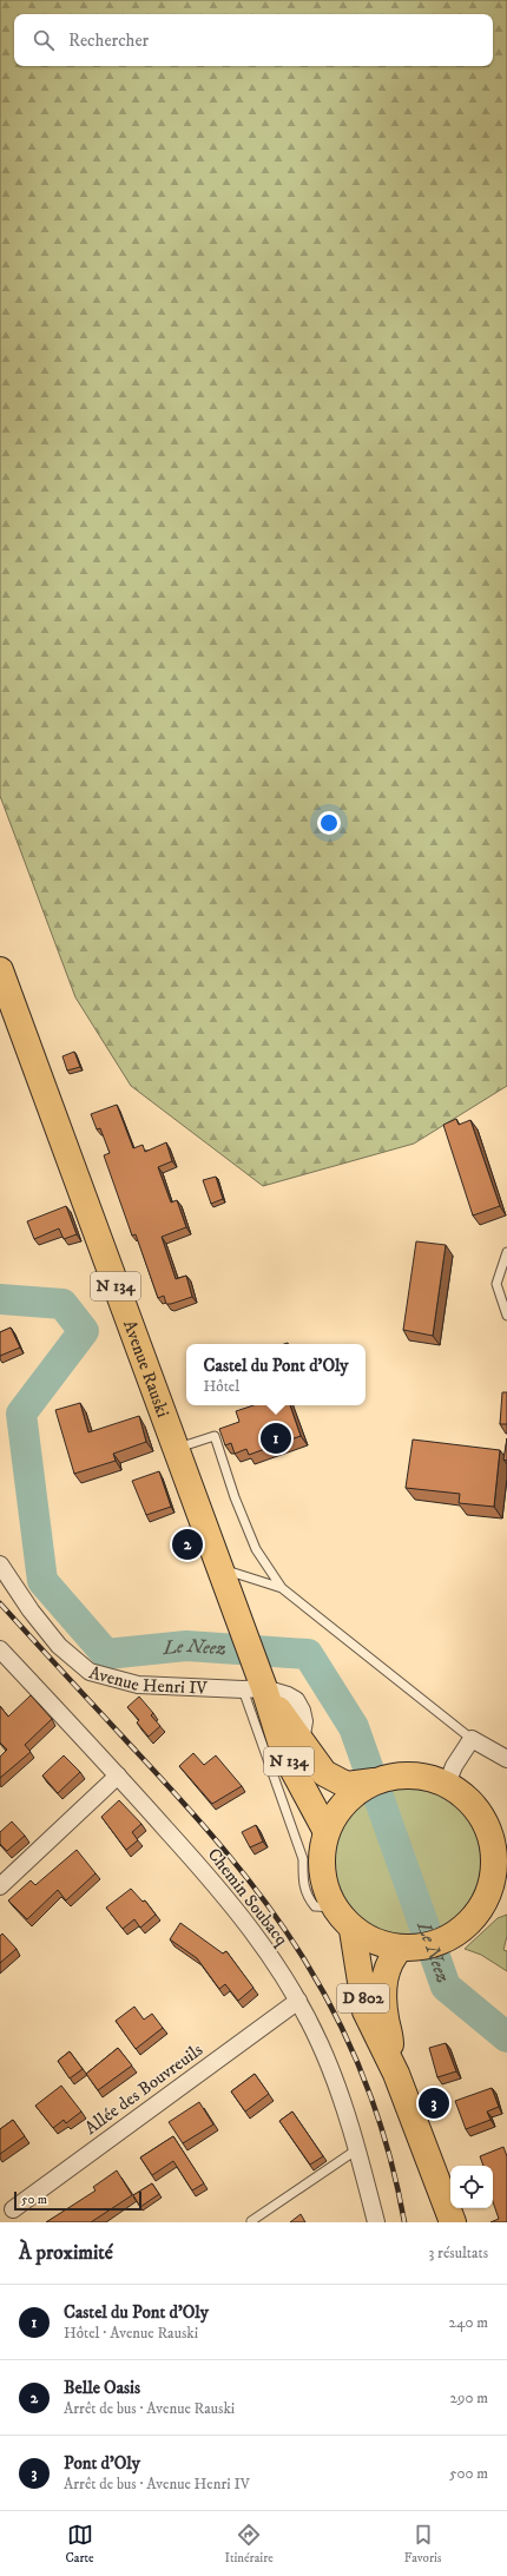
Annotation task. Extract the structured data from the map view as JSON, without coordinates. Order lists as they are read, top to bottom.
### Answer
{
  "streets": {
    "main road": ["N 134", "Avenue Rauski", "D 802"],
    "street": ["Avenue Henri IV", "Chemin Soubacq", "Allée des Bouvreuils"]
  },
  "crossings": [
    ["Avenue Rauski", "Avenue Henri IV"],
    ["Chemin Soubacq", "Allée des Bouvreuils"]
  ],
  "water": ["Le Neez"],
  "scale_bar": "50 m",
  "page": {
    "search": "Rechercher",
    "popup": ["Castel du Pont d'Oly", "Hôtel"],
    "pins": ["1", "2", "3"],
    "scale": "50 m",
    "heading": ["À proximité", "3 résultats"],
    "list": [
      {
        "mark": "1",
        "name": "Castel du Pont d'Oly",
        "note": "Hôtel · Avenue Rauski",
        "value": "240 m"
      },
      {
        "mark": "2",
        "name": "Belle Oasis",
        "note": "Arrêt de bus · Avenue Rauski",
        "value": "290 m"
      },
      {
        "mark": "3",
        "name": "Pont d'Oly",
        "note": "Arrêt de bus · Avenue Henri IV",
        "value": "500 m"
      }
    ],
    "nav": ["Carte", "Itinéraire", "Favoris"]
  }
}
